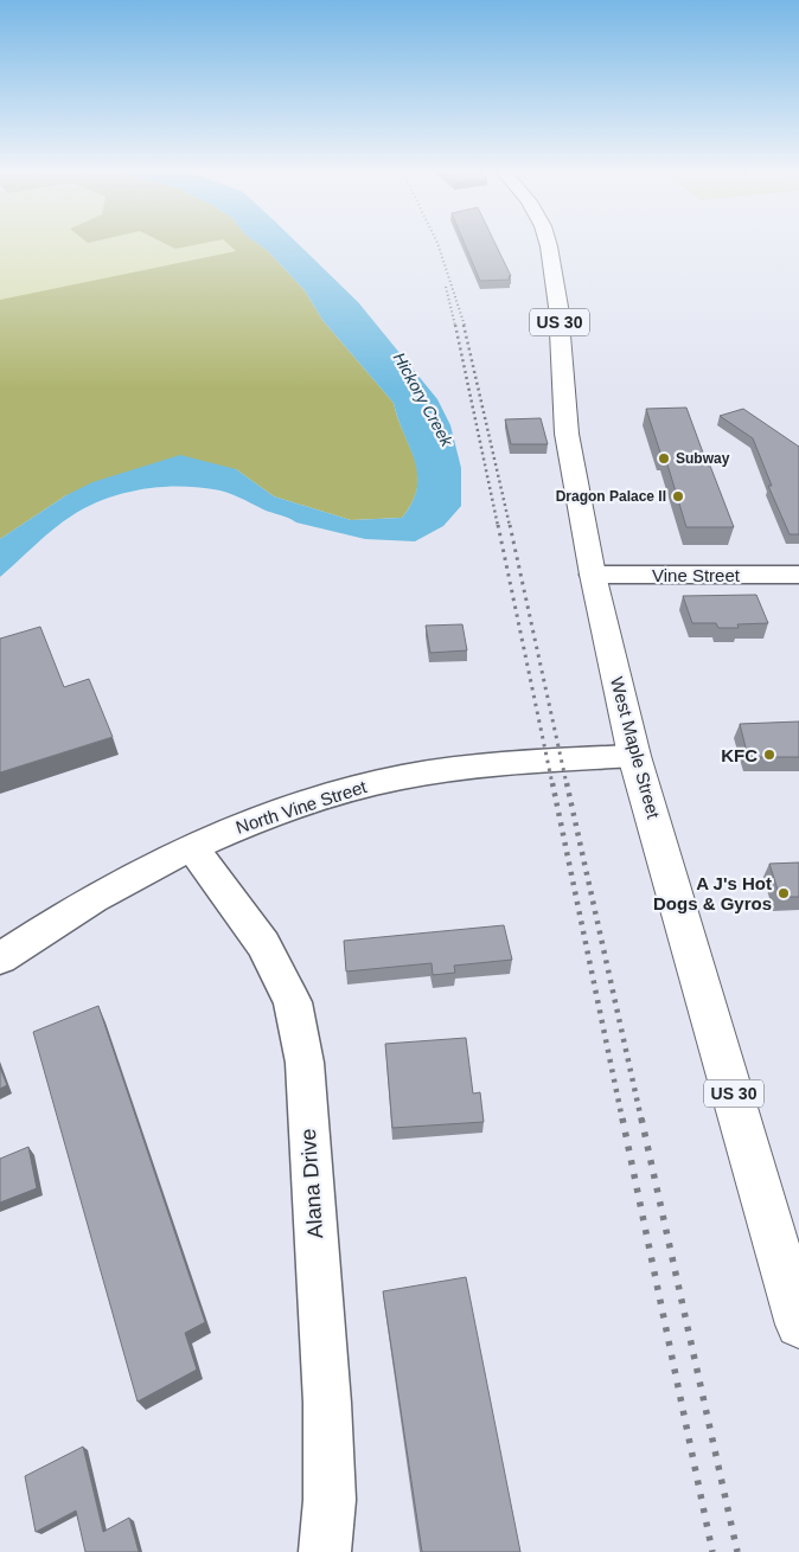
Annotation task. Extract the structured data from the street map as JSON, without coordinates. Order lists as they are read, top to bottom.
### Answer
{
  "streets": {
    "main road": ["US 30", "West Maple Street"],
    "street": ["Vine Street", "North Vine Street", "Alana Drive"]
  },
  "crossings": [
    ["Vine Street", "West Maple Street"],
    ["West Maple Street", "North Vine Street"],
    ["North Vine Street", "Alana Drive"]
  ],
  "water": ["Hickory Creek"],
  "places": [
    "Subway",
    "Dragon Palace II",
    "KFC",
    "A J's Hot Dogs & Gyros"
  ]
}
